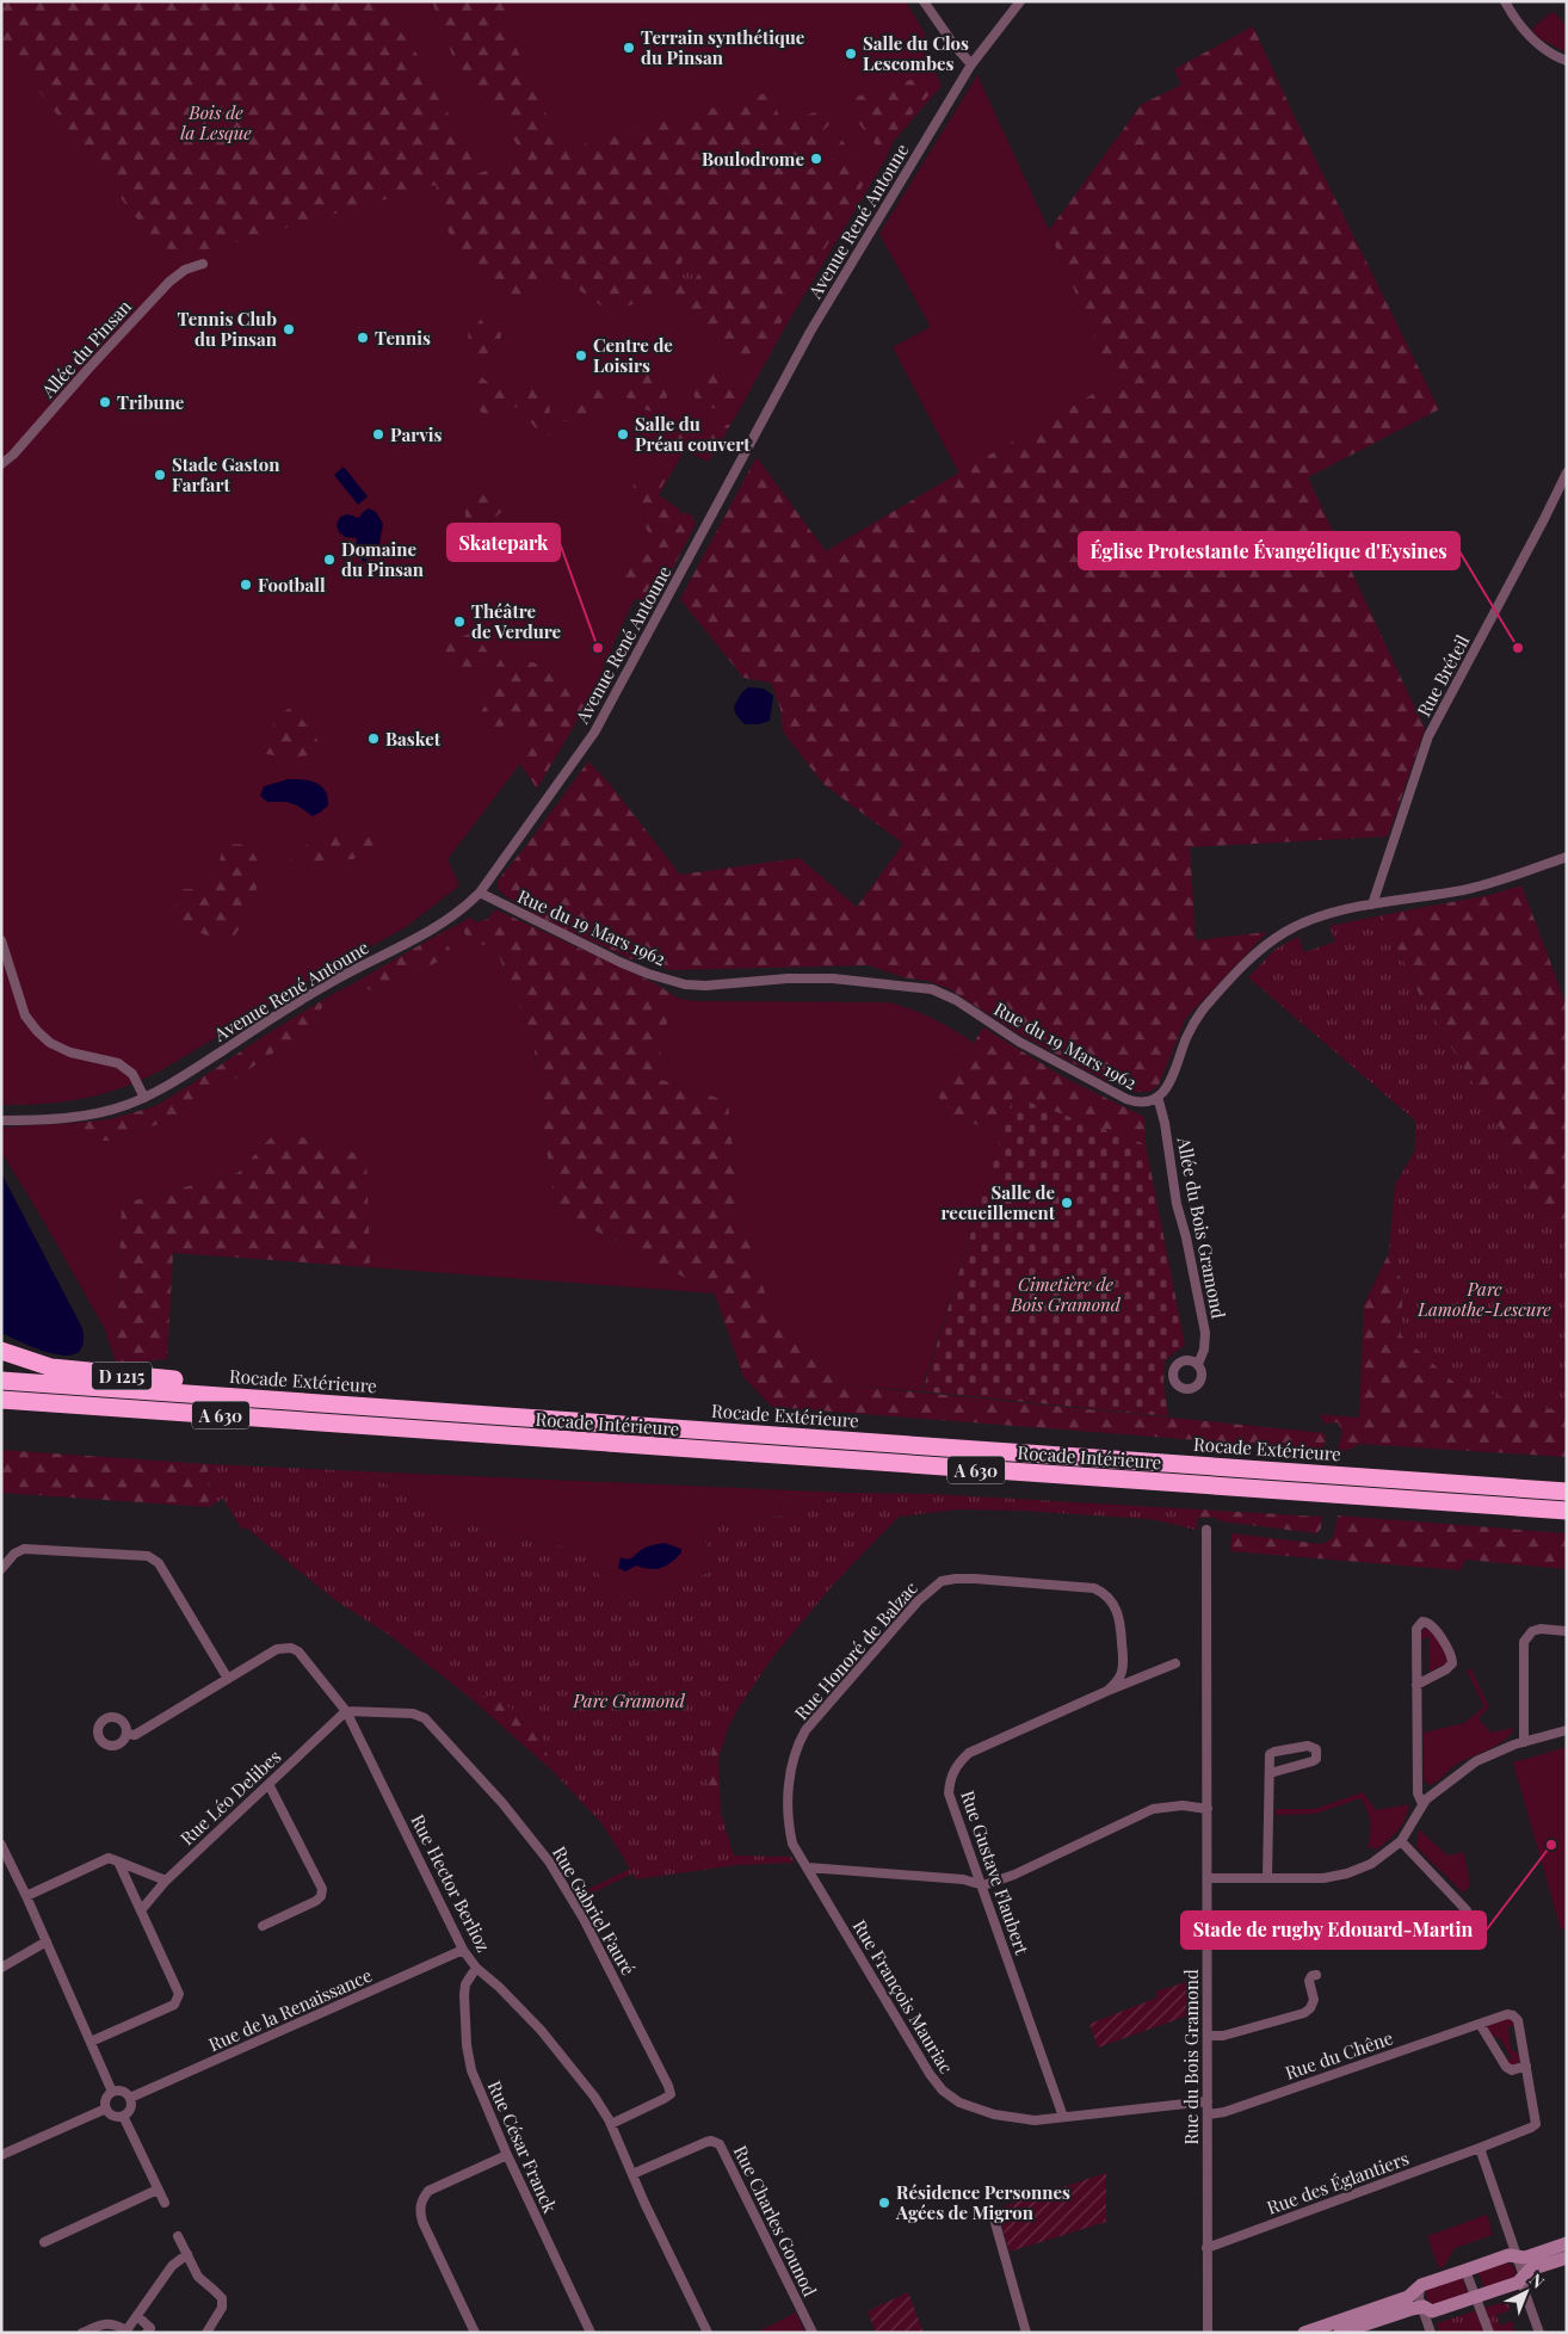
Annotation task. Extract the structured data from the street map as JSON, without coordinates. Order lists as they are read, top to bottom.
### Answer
{
  "streets": {
    "highway": [
      "D 1215",
      "Rocade Extérieure",
      "A 630",
      "Rocade Intérieure"
    ],
    "street": [
      "Avenue René Antoune",
      "Allée du Pinsan",
      "Rue Bréteil",
      "Rue du 19 Mars 1962",
      "Allée du Bois Gramond",
      "Rue Honoré de Balzac",
      "Rue Léo Delibes",
      "Rue Gustave Flaubert",
      "Rue Hector Berlioz",
      "Rue Gabriel Fauré",
      "Rue François Mauriac",
      "Rue de la Renaissance",
      "Rue du Chêne",
      "Rue du Bois Gramond",
      "Rue César Franck",
      "Rue des Églantiers",
      "Rue Charles Gounod"
    ]
  },
  "crossings": [
    ["Avenue René Antoune", "Rue du 19 Mars 1962"],
    ["Rue Bréteil", "Rue du 19 Mars 1962"],
    ["Rue du 19 Mars 1962", "Allée du Bois Gramond"],
    ["D 1215", "Rocade Extérieure"],
    ["Rue Honoré de Balzac", "Rue Gustave Flaubert"],
    ["Rue Honoré de Balzac", "Rue François Mauriac"],
    ["Rue Léo Delibes", "Rue Hector Berlioz"],
    ["Rue Léo Delibes", "Rue Gabriel Fauré"],
    ["Rue Gustave Flaubert", "Rue François Mauriac"],
    ["Rue Hector Berlioz", "Rue Gabriel Fauré"],
    ["Rue Hector Berlioz", "Rue de la Renaissance"],
    ["Rue Hector Berlioz", "Rue César Franck"],
    ["Rue Hector Berlioz", "Rue Charles Gounod"],
    ["Rue François Mauriac", "Rue du Bois Gramond"],
    ["Rue du Chêne", "Rue du Bois Gramond"],
    ["Rue du Chêne", "Rue des Églantiers"],
    ["Rue du Bois Gramond", "Rue des Églantiers"]
  ],
  "parks": [
    "Bois de la Lesque",
    "Cimetière de Bois Gramond",
    "Parc Lamothe-Lescure",
    "Parc Gramond"
  ],
  "places": [
    "Terrain synthétique du Pinsan",
    "Salle du Clos Lescombes",
    "Boulodrome",
    "Tennis Club du Pinsan",
    "Tennis",
    "Centre de Loisirs",
    "Tribune",
    "Parvis",
    "Salle du Préau couvert",
    "Stade Gaston Farfart",
    "Domaine du Pinsan",
    "Football",
    "Théâtre de Verdure",
    "Skatepark",
    "Église Protestante Évangélique d'Eysines",
    "Basket",
    "Salle de recueillement",
    "Stade de rugby Edouard-Martin",
    "Résidence Personnes Agées de Migron"
  ],
  "north": "top right"
}
